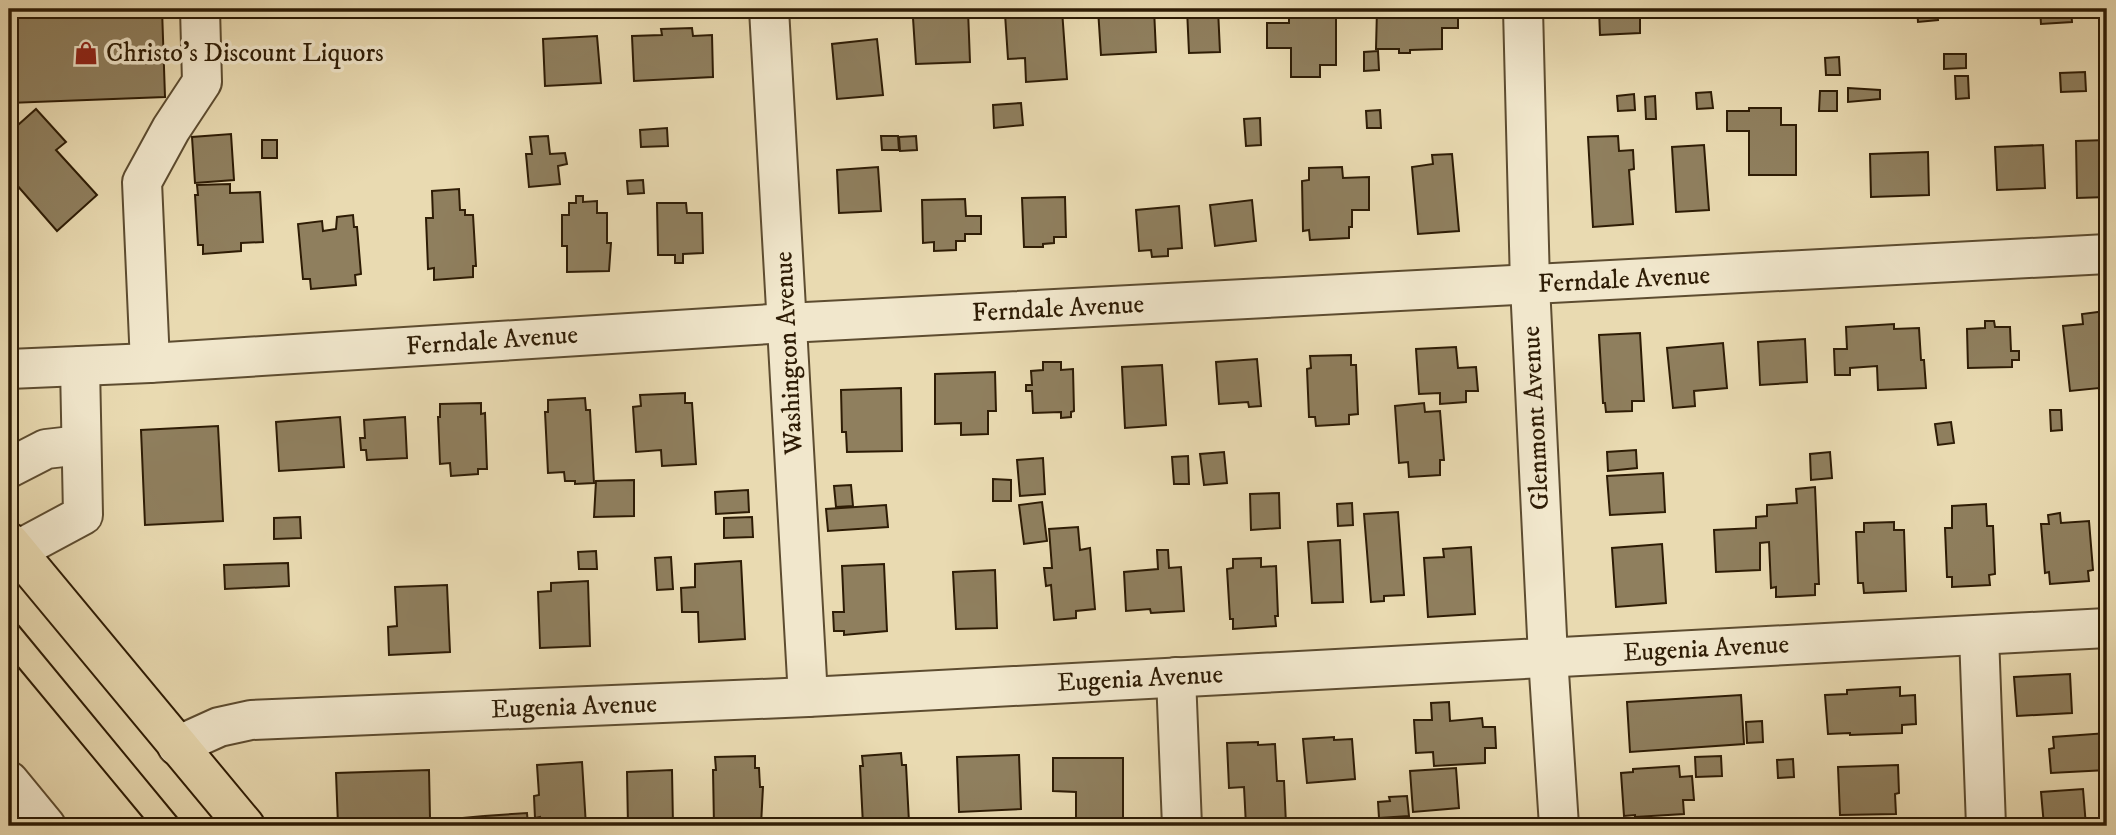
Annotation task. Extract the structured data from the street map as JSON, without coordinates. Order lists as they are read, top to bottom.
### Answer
{
  "streets": {
    "street": [
      "Ferndale Avenue",
      "Washington Avenue",
      "Glenmont Avenue",
      "Eugenia Avenue"
    ]
  },
  "crossings": [
    ["Ferndale Avenue", "Washington Avenue"],
    ["Ferndale Avenue", "Glenmont Avenue"],
    ["Washington Avenue", "Eugenia Avenue"],
    ["Glenmont Avenue", "Eugenia Avenue"]
  ],
  "places": {
    "shop": ["Christo's Discount Liquors"]
  }
}
